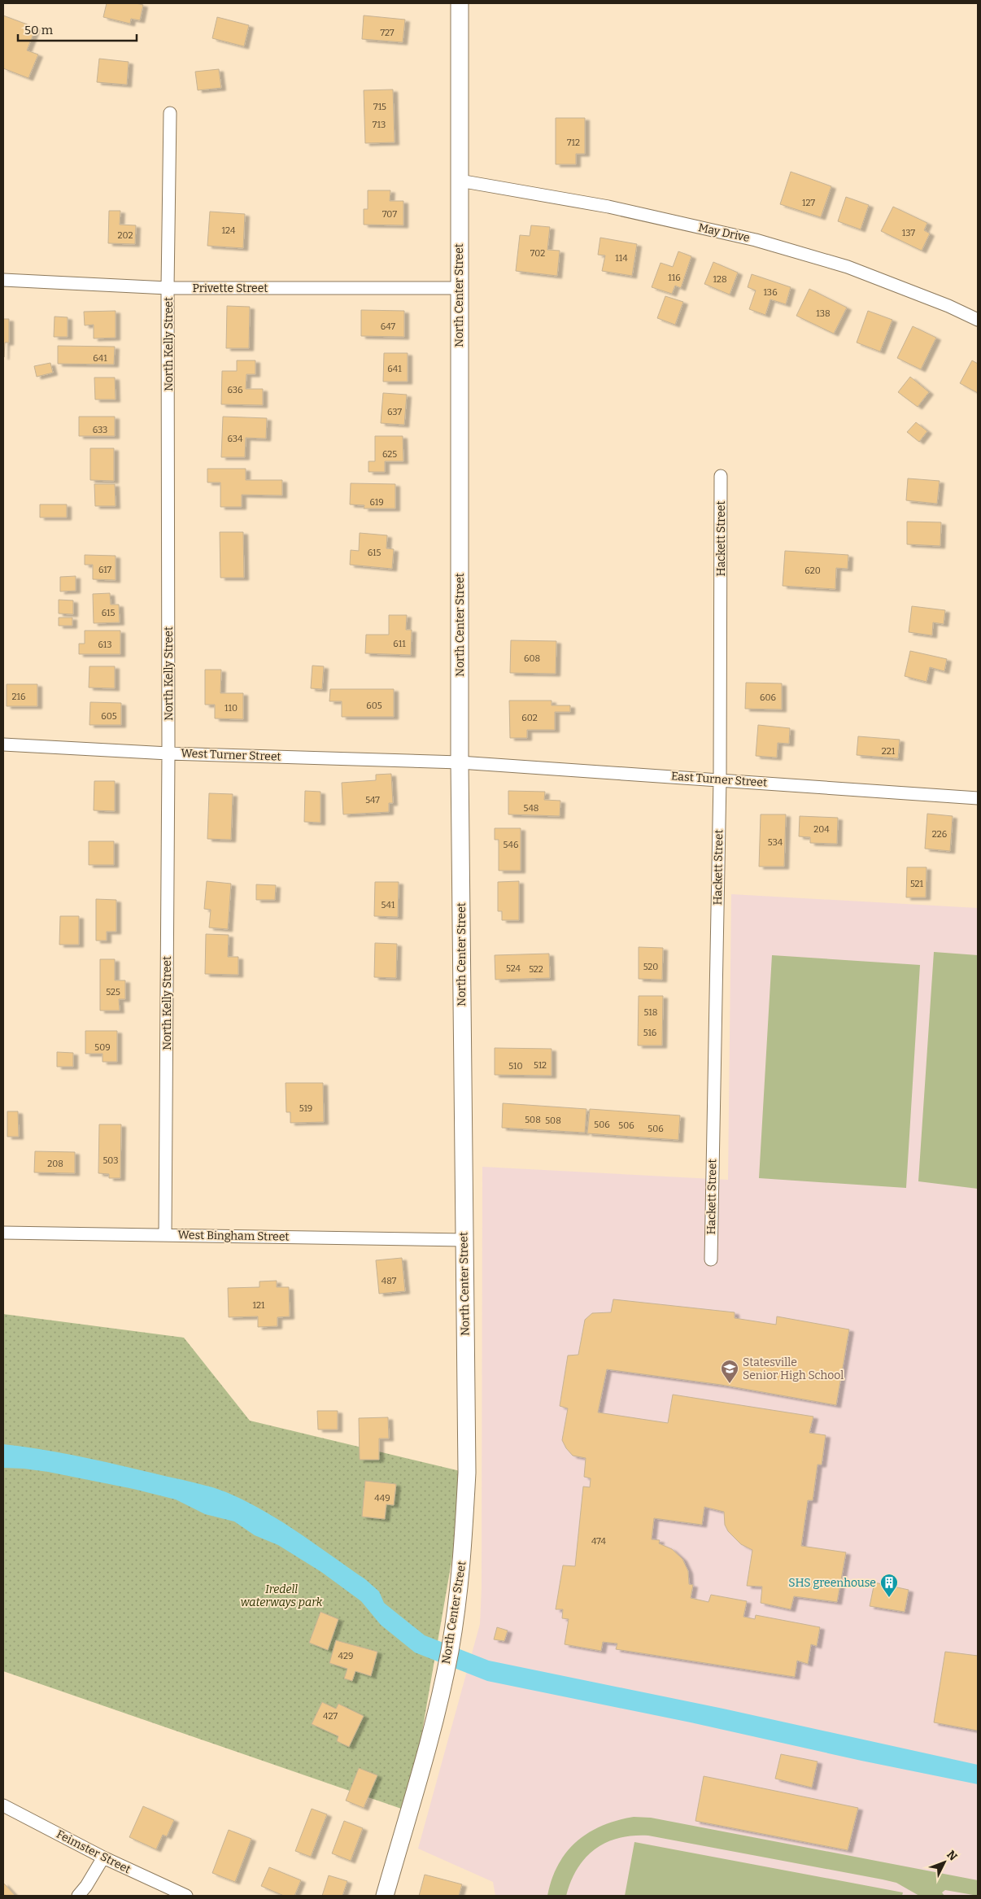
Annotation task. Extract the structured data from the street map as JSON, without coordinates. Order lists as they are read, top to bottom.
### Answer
{
  "streets": {
    "main road": ["North Center Street"],
    "street": [
      "May Drive",
      "Privette Street",
      "North Kelly Street",
      "Hackett Street",
      "West Turner Street",
      "East Turner Street",
      "West Bingham Street",
      "Feimster Street"
    ]
  },
  "crossings": [
    ["May Drive", "North Center Street"],
    ["Privette Street", "North Center Street"],
    ["Privette Street", "North Kelly Street"],
    ["North Center Street", "West Turner Street"],
    ["North Center Street", "East Turner Street"],
    ["North Center Street", "West Bingham Street"],
    ["North Kelly Street", "West Turner Street"],
    ["North Kelly Street", "West Bingham Street"],
    ["Hackett Street", "East Turner Street"],
    ["West Turner Street", "East Turner Street"]
  ],
  "parks": ["Iredell waterways park"],
  "places": {
    "school or university": ["Statesville Senior High School"],
    "building": ["SHS greenhouse"]
  },
  "house_numbers": [
    "727",
    "715",
    "713",
    "712",
    "127",
    "707",
    "124",
    "137",
    "202",
    "702",
    "114",
    "116",
    "128",
    "136",
    "138",
    "647",
    "641",
    "641",
    "636",
    "637",
    "633",
    "634",
    "625",
    "619",
    "615",
    "617",
    "620",
    "615",
    "611",
    "613",
    "608",
    "216",
    "606",
    "605",
    "110",
    "605",
    "602",
    "221",
    "547",
    "548",
    "204",
    "226",
    "534",
    "546",
    "521",
    "541",
    "520",
    "524",
    "522",
    "525",
    "518",
    "516",
    "509",
    "512",
    "510",
    "519",
    "508",
    "508",
    "506",
    "506",
    "506",
    "503",
    "208",
    "487",
    "121",
    "449",
    "474",
    "429",
    "427"
  ],
  "scale_bar": "50 m",
  "north": "top right"
}
